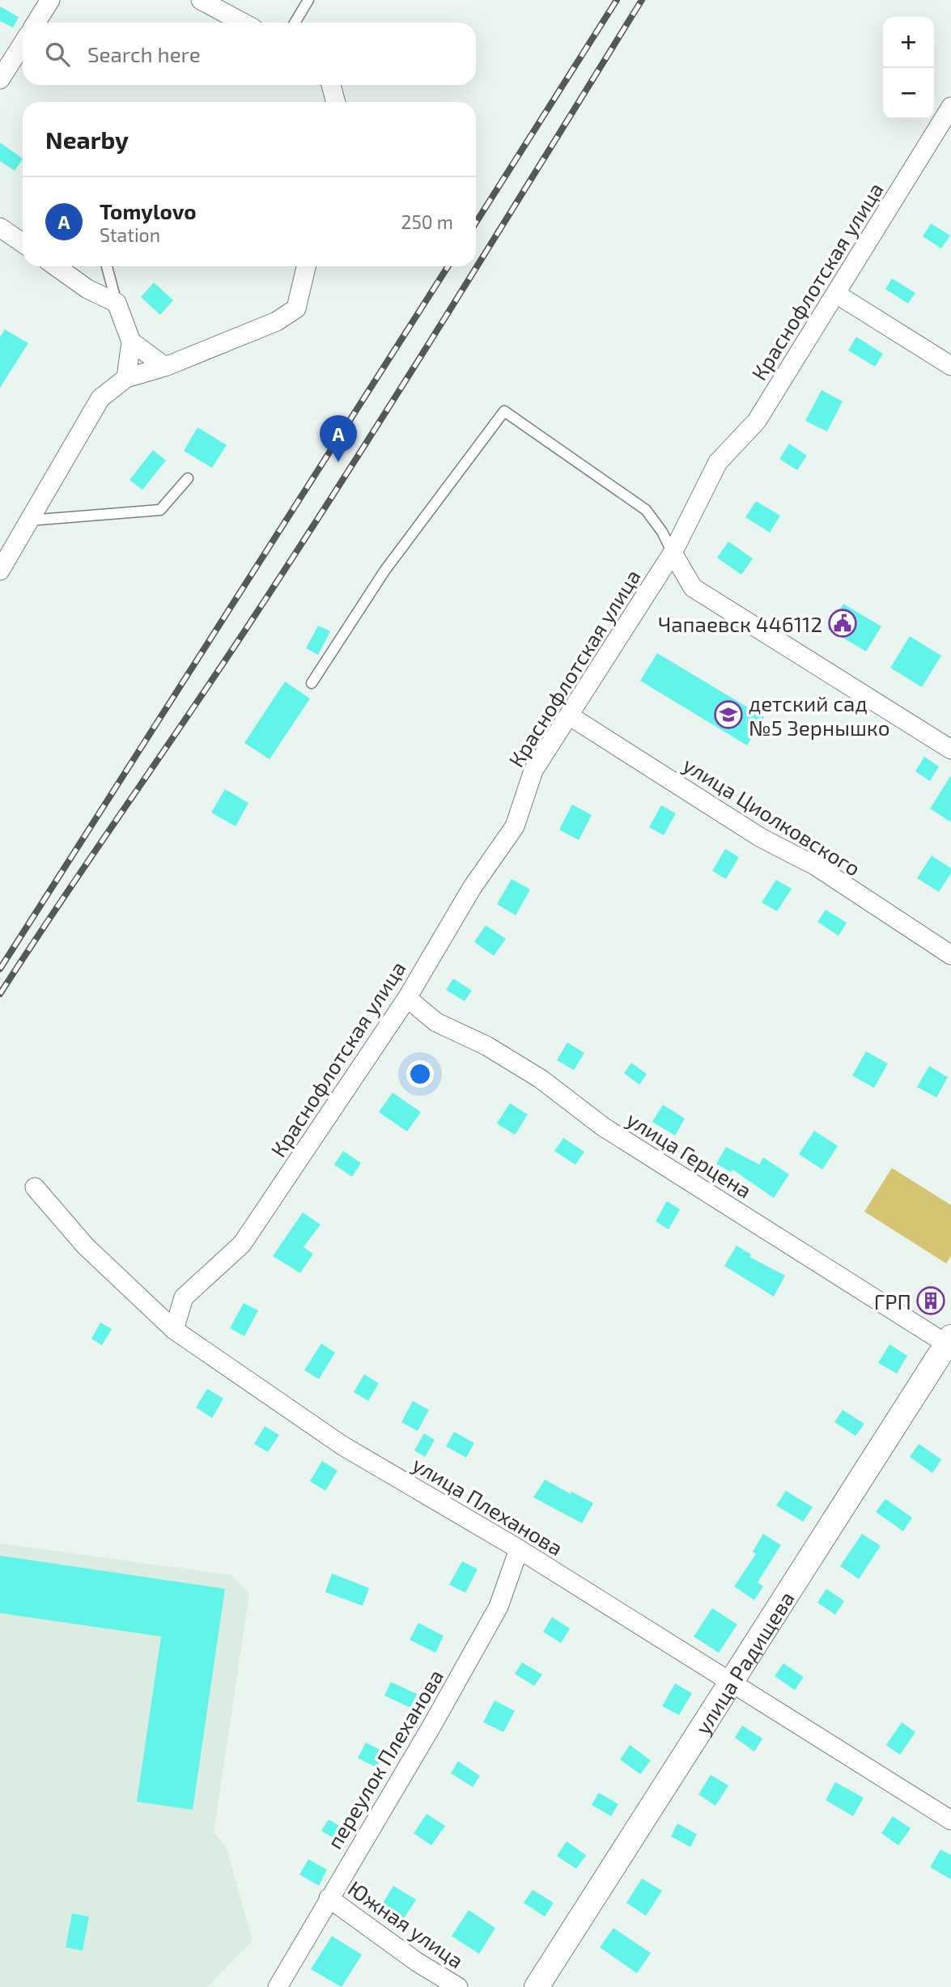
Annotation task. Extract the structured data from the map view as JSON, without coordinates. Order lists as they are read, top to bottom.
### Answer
{
  "streets": {
    "street": [
      "Краснофлотская улица",
      "улица Циолковского",
      "улица Герцена",
      "улица Плеханова",
      "улица Радищева",
      "переулок Плеханова",
      "Южная улица"
    ]
  },
  "crossings": [
    ["Краснофлотская улица", "улица Циолковского"],
    ["Краснофлотская улица", "улица Герцена"],
    ["Краснофлотская улица", "улица Плеханова"],
    ["улица Герцена", "улица Радищева"],
    ["улица Плеханова", "улица Радищева"],
    ["улица Плеханова", "переулок Плеханова"],
    ["переулок Плеханова", "Южная улица"]
  ],
  "places": {
    "public building": ["Чапаевск 446112"],
    "school or university": ["детский сад №5 Зернышко"],
    "building": ["ГРП"]
  },
  "page": {
    "map_buttons": ["+", "−"],
    "search": "Search here",
    "heading": "Nearby",
    "list": [
      {
        "mark": "A",
        "name": "Tomylovo",
        "note": "Station",
        "value": "250 m"
      }
    ],
    "pins": "A"
  }
}
